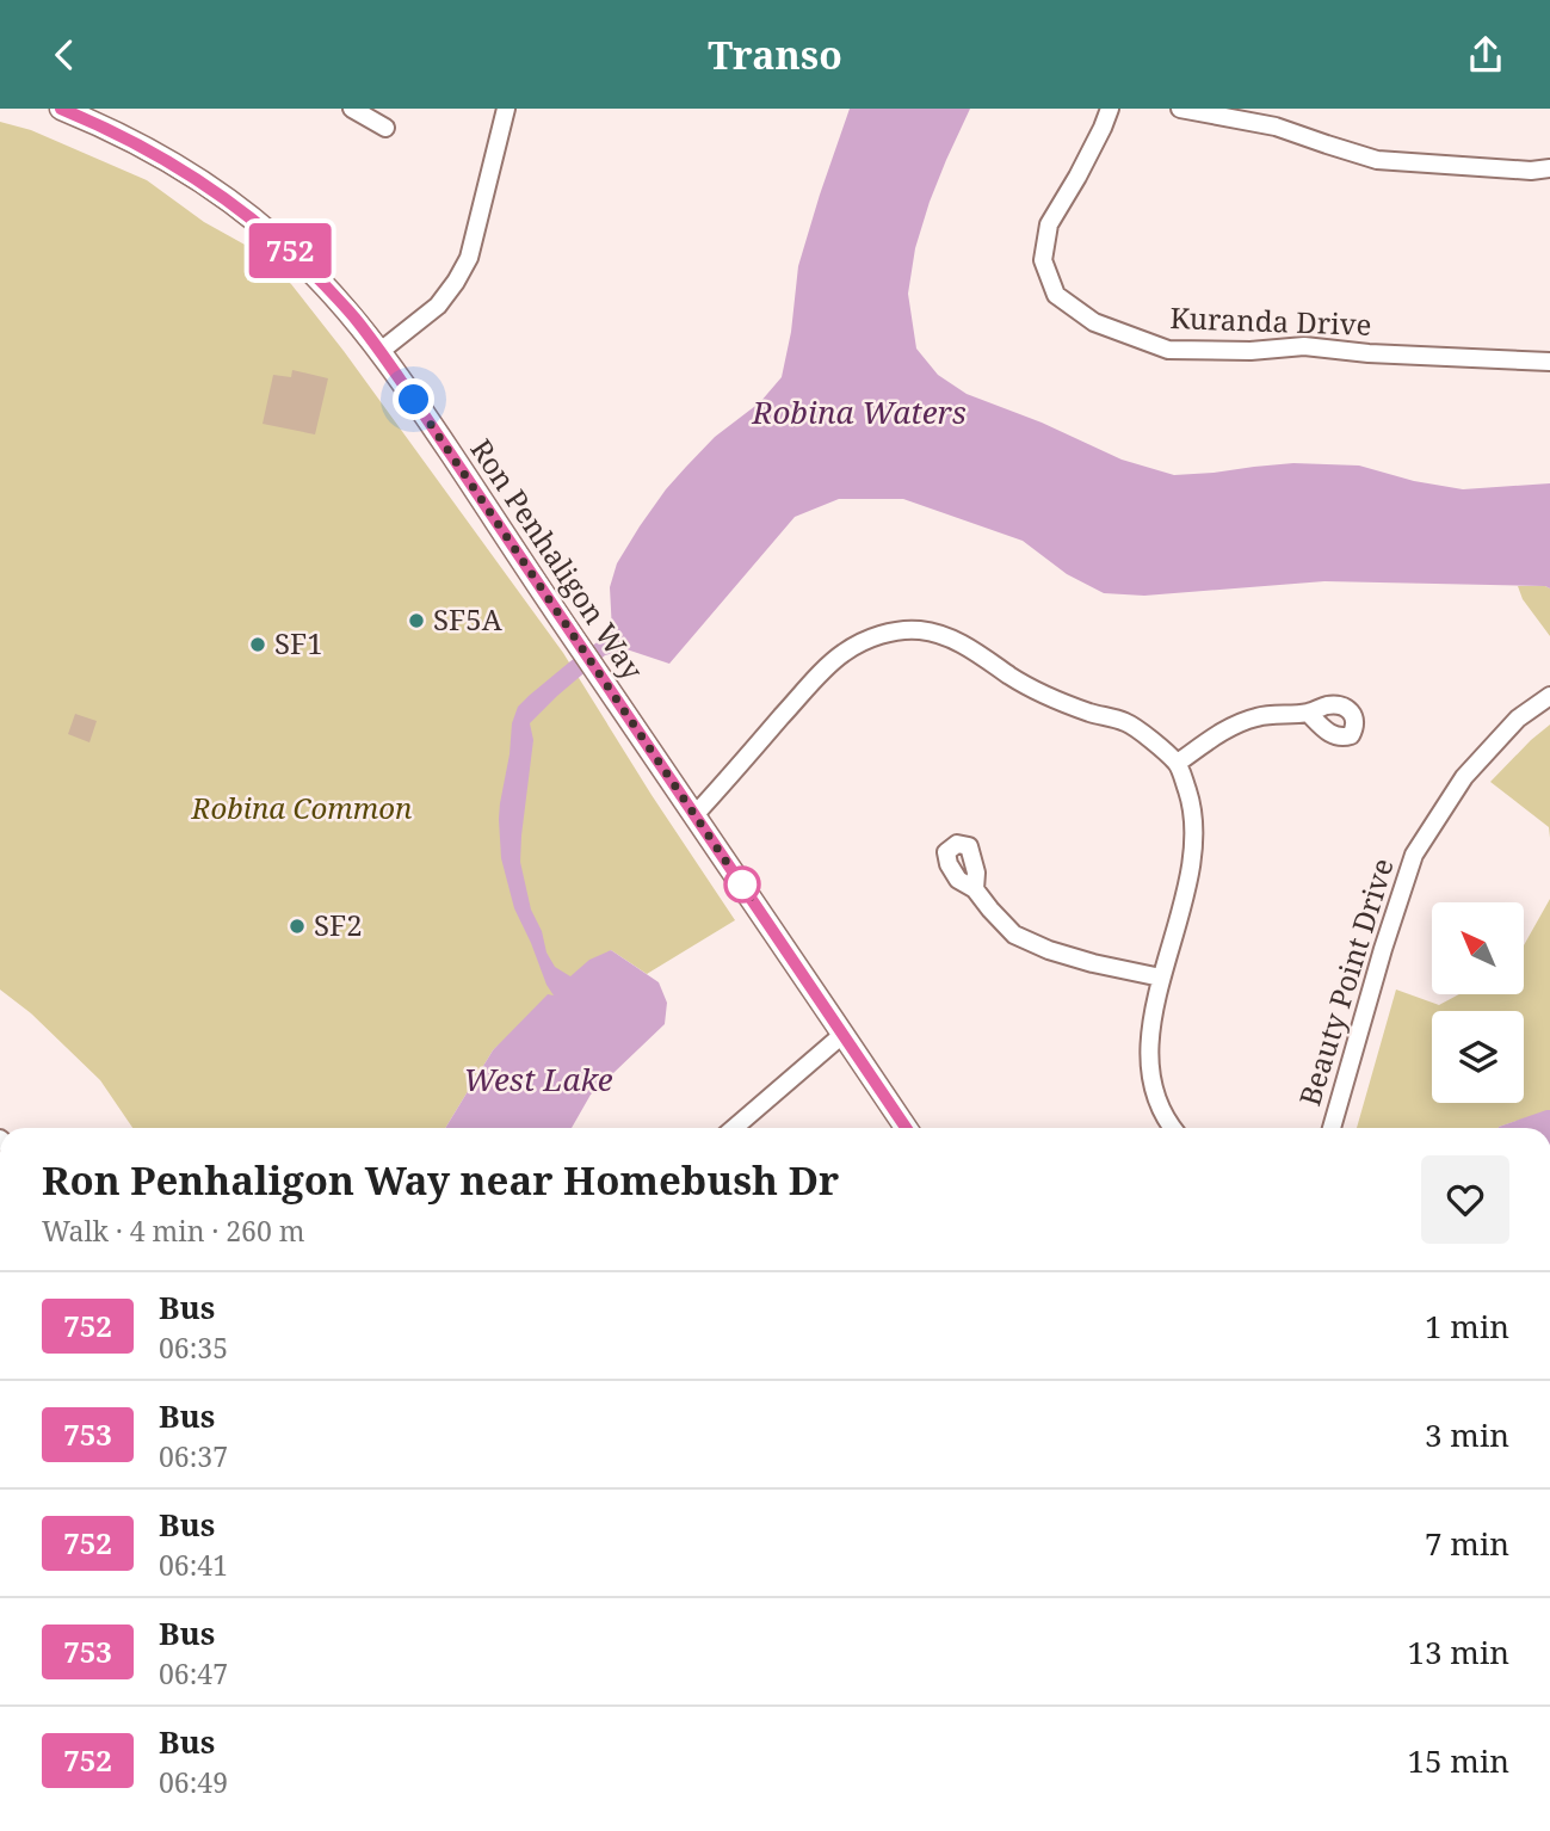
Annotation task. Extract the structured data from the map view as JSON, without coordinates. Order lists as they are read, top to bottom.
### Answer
{
  "streets": {
    "street": ["Kuranda Drive", "Ron Penhaligon Way", "Beauty Point Drive"]
  },
  "water": ["Robina Waters", "West Lake"],
  "parks": ["Robina Common"],
  "places": ["SF5A", "SF1", "SF2"],
  "lines": ["bus line 752"],
  "north": "top left",
  "page": {
    "header": "Transo",
    "on_map": "752",
    "heading": ["Ron Penhaligon Way near Homebush Dr", "Walk · 4 min · 260 m"],
    "list": [
      {
        "mark": "752",
        "name": "Bus",
        "note": "06:35",
        "value": "1 min"
      },
      {
        "mark": "753",
        "name": "Bus",
        "note": "06:37",
        "value": "3 min"
      },
      {
        "mark": "752",
        "name": "Bus",
        "note": "06:41",
        "value": "7 min"
      },
      {
        "mark": "753",
        "name": "Bus",
        "note": "06:47",
        "value": "13 min"
      },
      {
        "mark": "752",
        "name": "Bus",
        "note": "06:49",
        "value": "15 min"
      }
    ]
  }
}
